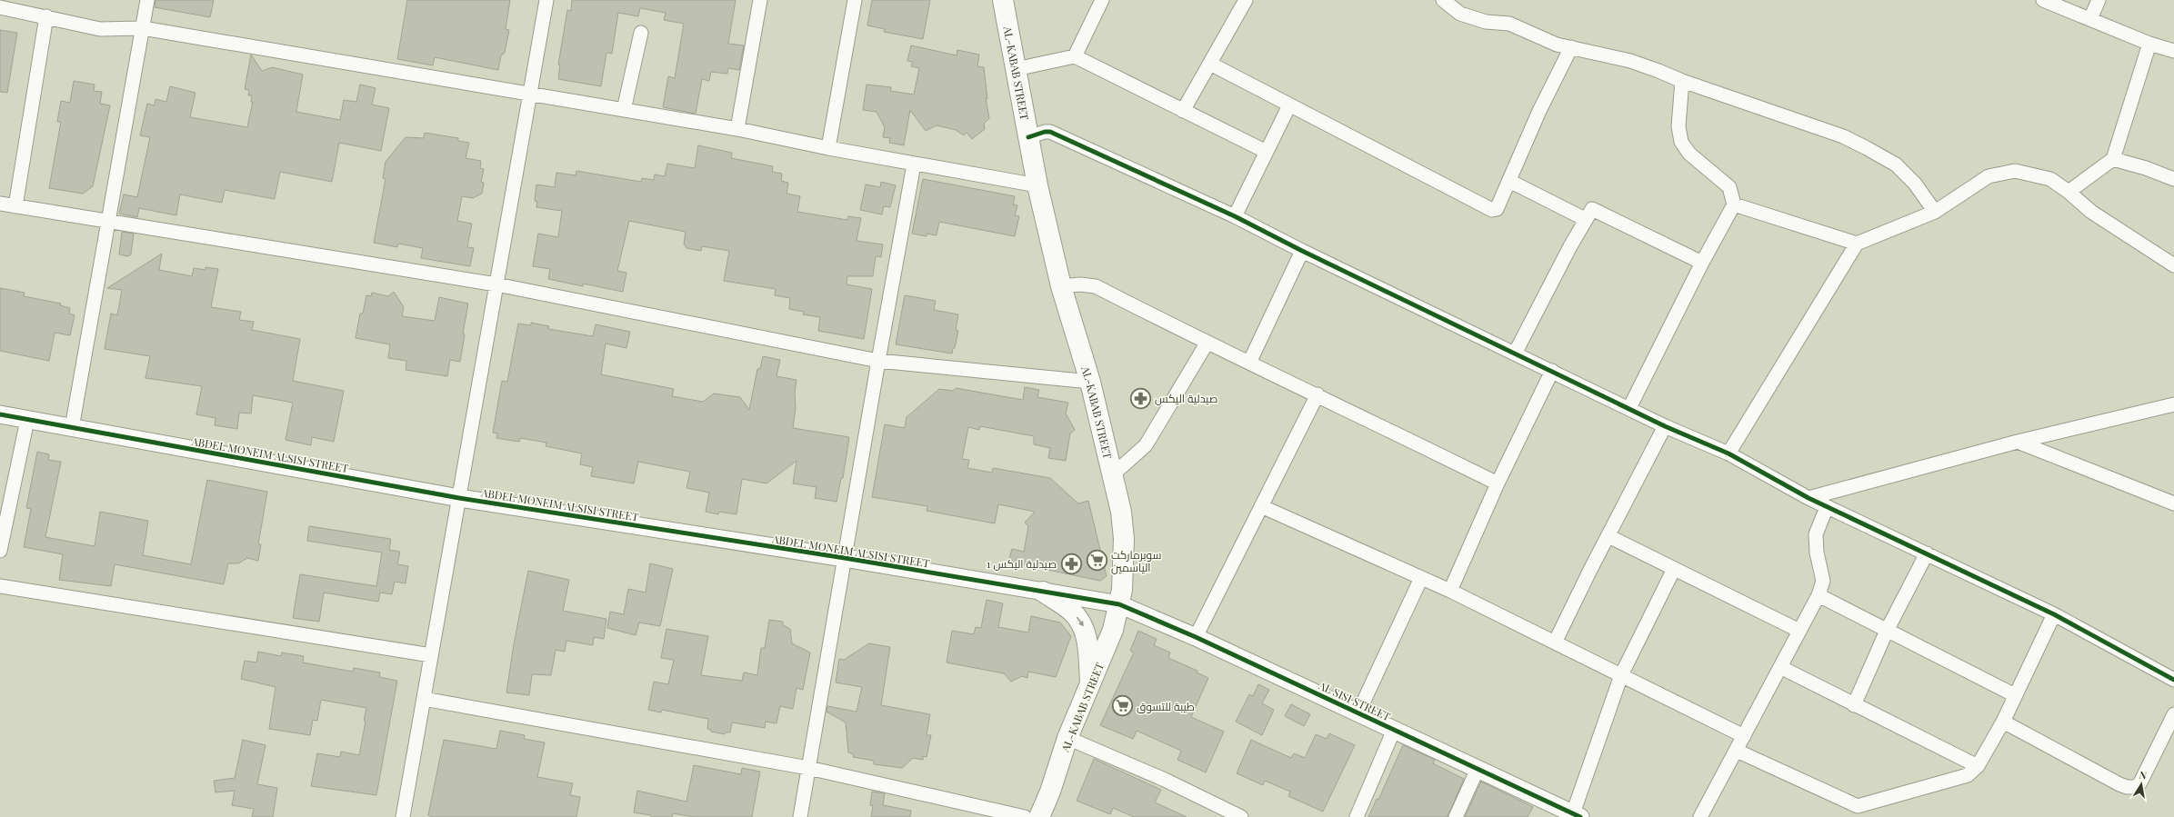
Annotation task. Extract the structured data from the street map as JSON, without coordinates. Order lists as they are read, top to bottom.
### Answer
{
  "streets": {
    "main road": ["AL-KABAB STREET"],
    "street": ["ABDEL MONEIM ALSISI STREET", "AL SISI STREET"]
  },
  "crossings": [
    ["AL-KABAB STREET", "ABDEL MONEIM ALSISI STREET"],
    ["AL-KABAB STREET", "AL SISI STREET"],
    ["ABDEL MONEIM ALSISI STREET", "AL SISI STREET"]
  ],
  "places": {
    "pharmacy": ["صيدلية اليكس", "صيدلية اليكس 1"],
    "supermarket": ["سوبرماركت الياسمين", "طيبة للتسوق"]
  },
  "north": "top"
}
